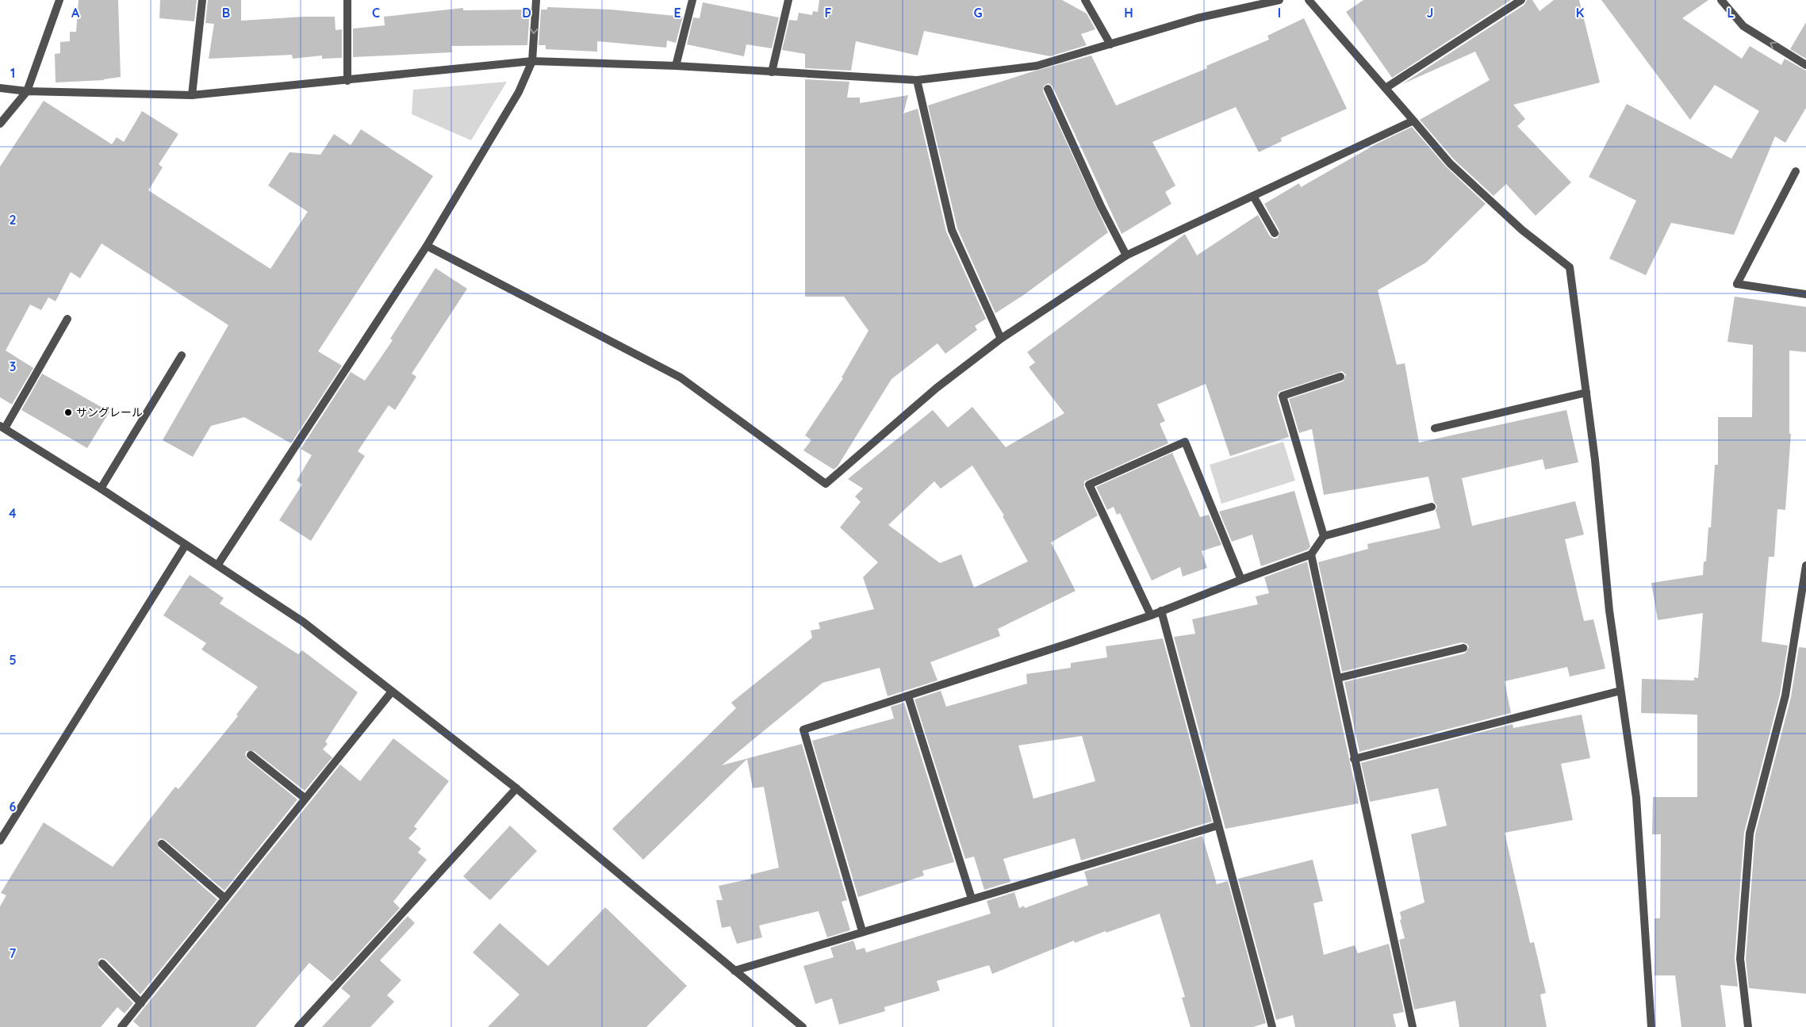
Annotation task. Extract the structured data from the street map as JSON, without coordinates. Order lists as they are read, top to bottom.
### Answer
{
  "places": ["サングレール"],
  "grid": {
    "columns": [
      "A",
      "B",
      "C",
      "D",
      "E",
      "F",
      "G",
      "H",
      "I",
      "J",
      "K",
      "L"
    ],
    "rows": [
      "1",
      "2",
      "3",
      "4",
      "5",
      "6",
      "7"
    ]
  }
}
